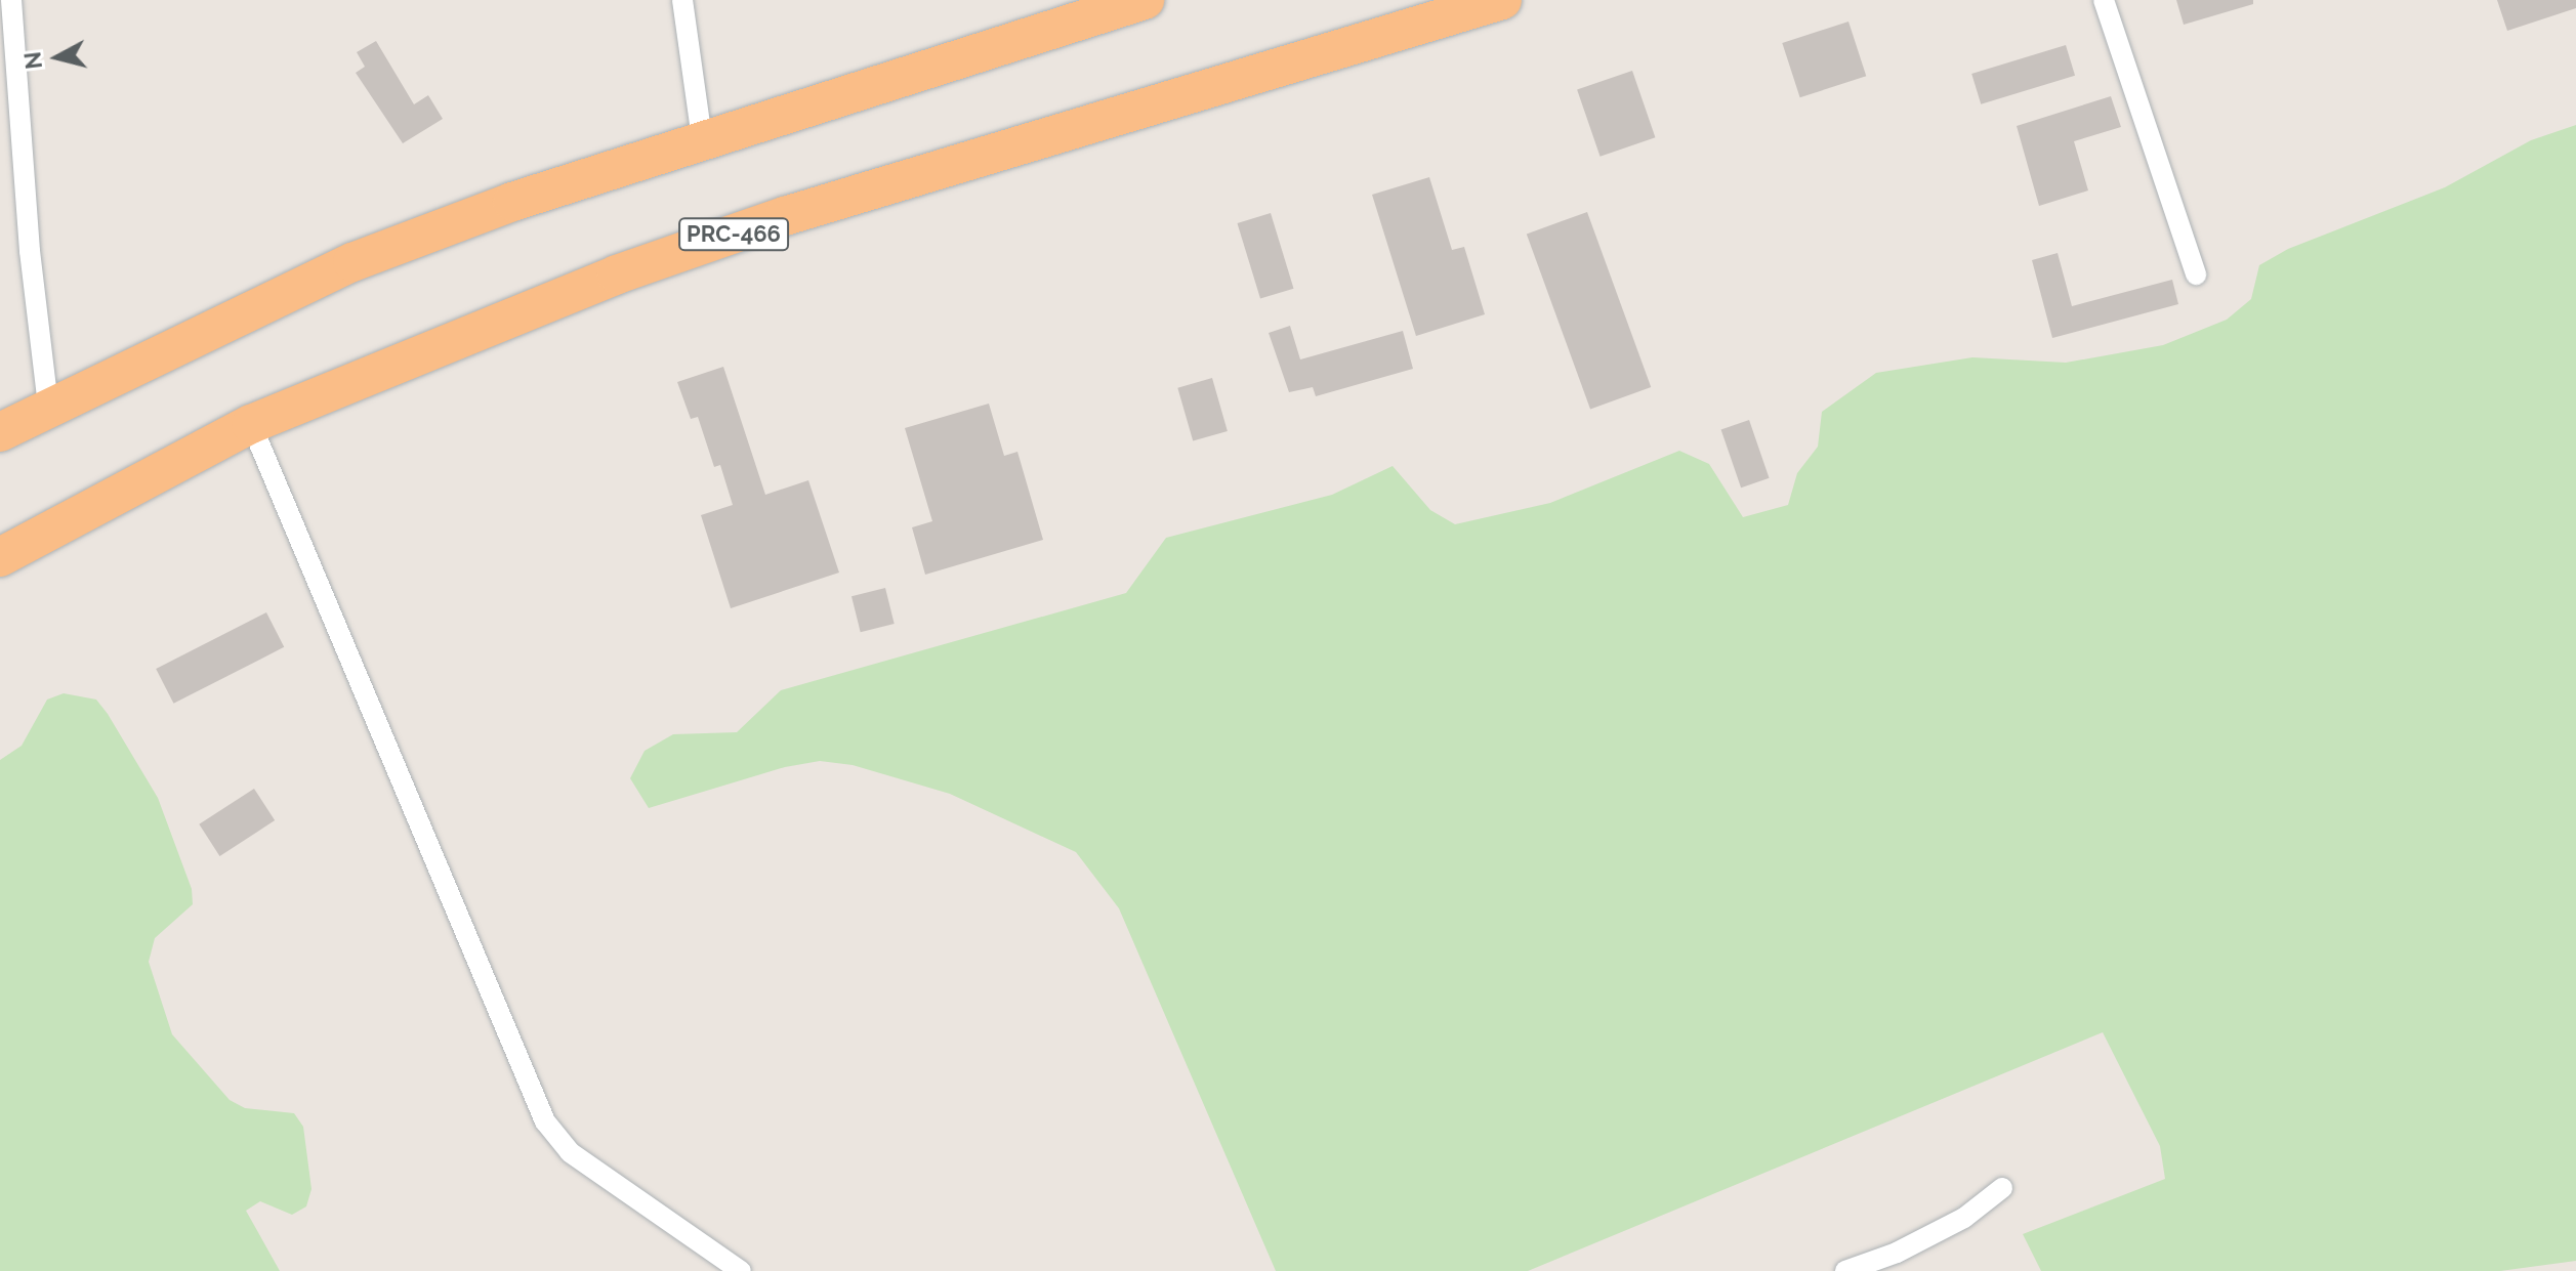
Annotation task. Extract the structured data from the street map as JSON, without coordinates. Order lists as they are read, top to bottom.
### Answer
{
  "streets": {
    "highway": ["PRC-466"]
  },
  "north": "left"
}
